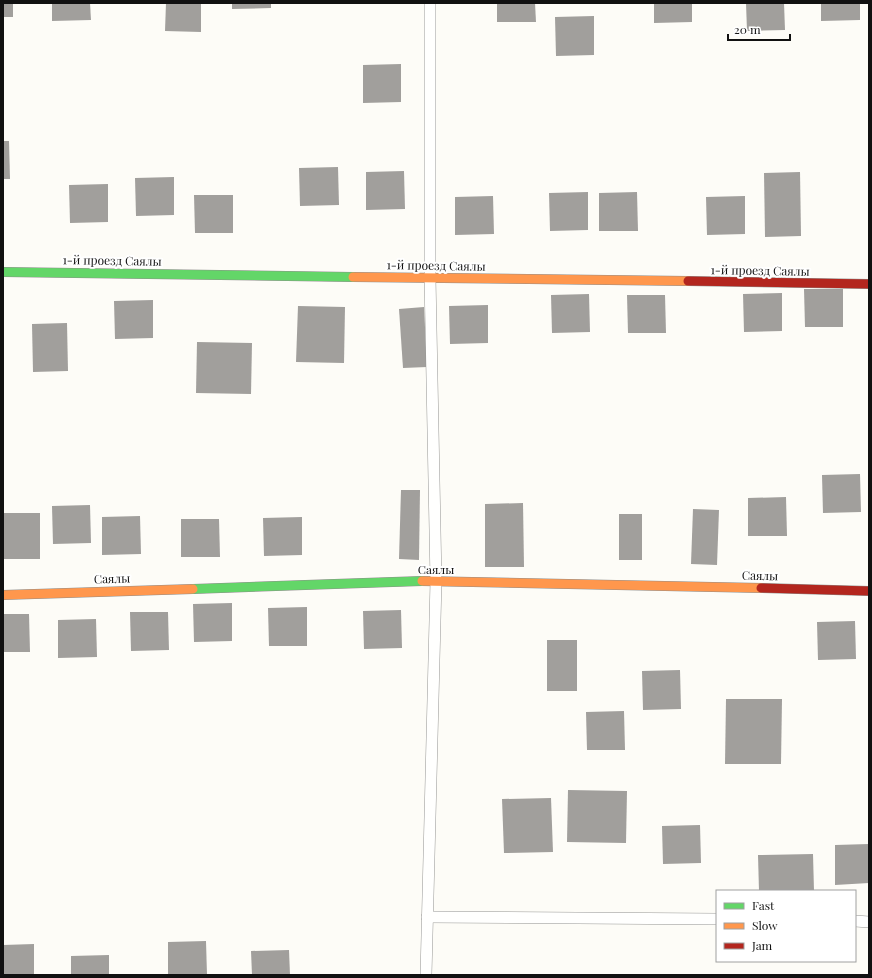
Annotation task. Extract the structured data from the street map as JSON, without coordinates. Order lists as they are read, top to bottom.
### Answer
{
  "streets": {
    "street": ["1-й проезд Саялы", "Саялы"]
  },
  "legend": ["Fast", "Slow", "Jam"],
  "scale_bar": "20 m"
}
